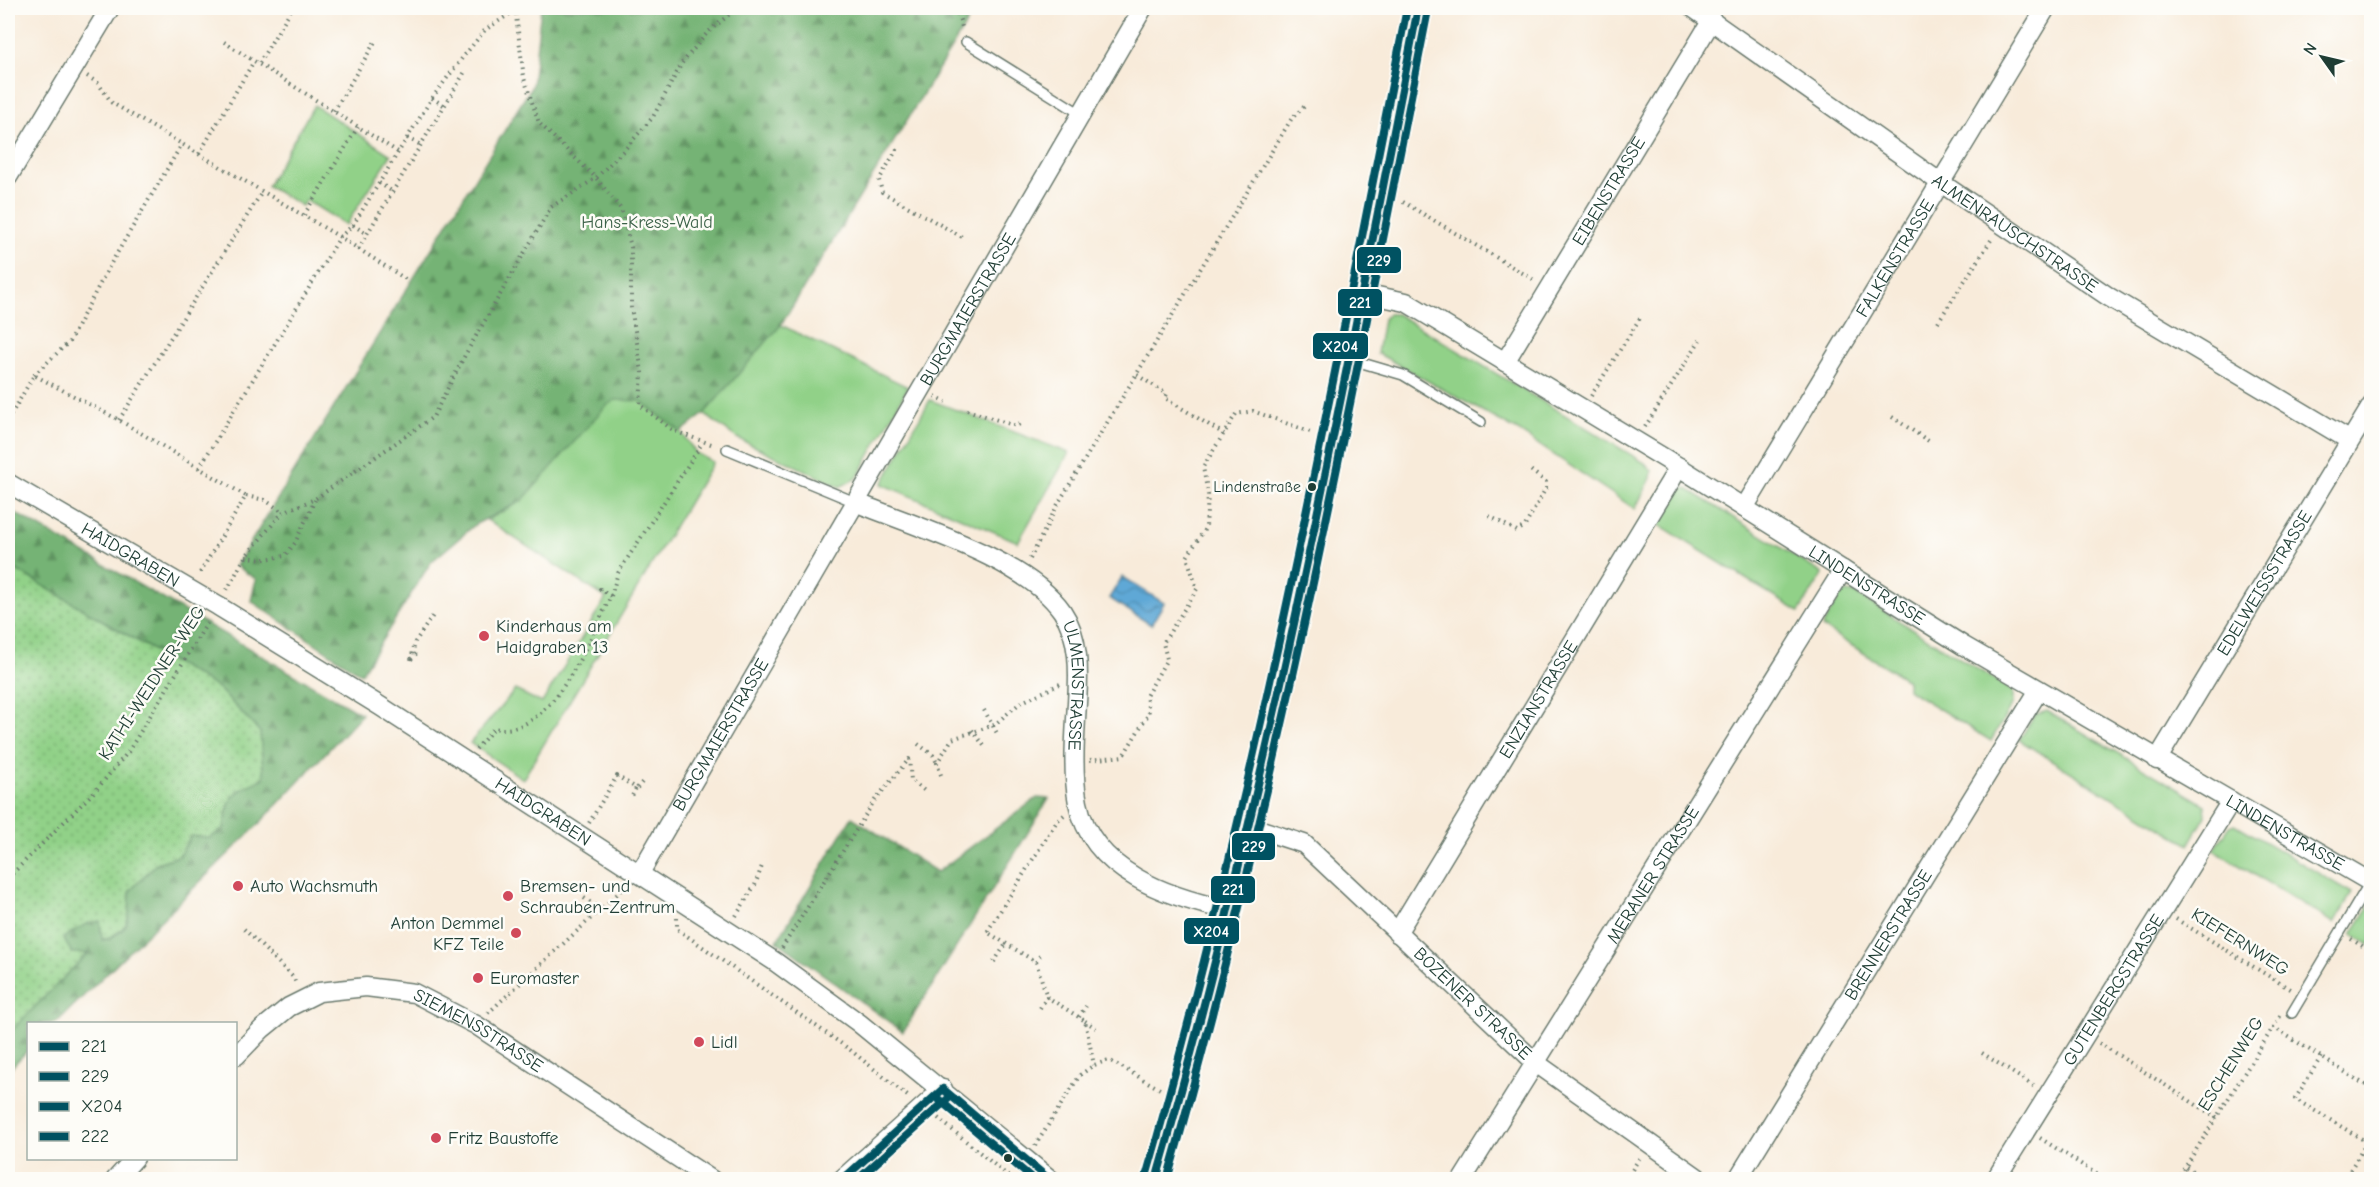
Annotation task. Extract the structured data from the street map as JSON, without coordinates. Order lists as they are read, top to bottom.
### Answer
{
  "streets": {
    "street": [
      "EIBENSTRASSE",
      "ALMENRAUSCHSTRASSE",
      "FALKENSTRASSE",
      "BURGMAIERSTRASSE",
      "HAIDGRABEN",
      "EDELWEISSSTRASSE",
      "LINDENSTRASSE",
      "ULMENSTRASSE",
      "ENZIANSTRASSE",
      "MERANER STRASSE",
      "BRENNERSTRASSE",
      "GUTENBERGSTRASSE",
      "BOZENER STRASSE",
      "SIEMENSSTRASSE"
    ],
    "lane": ["ESCHENWEG"],
    "path": ["KATHI-WEIDNER-WEG", "KIEFERNWEG"]
  },
  "crossings": [
    ["EIBENSTRASSE", "ALMENRAUSCHSTRASSE"],
    ["EIBENSTRASSE", "LINDENSTRASSE"],
    ["ALMENRAUSCHSTRASSE", "FALKENSTRASSE"],
    ["ALMENRAUSCHSTRASSE", "EDELWEISSSTRASSE"],
    ["FALKENSTRASSE", "LINDENSTRASSE"],
    ["BURGMAIERSTRASSE", "HAIDGRABEN"],
    ["BURGMAIERSTRASSE", "ULMENSTRASSE"],
    ["HAIDGRABEN", "KATHI-WEIDNER-WEG"],
    ["EDELWEISSSTRASSE", "LINDENSTRASSE"],
    ["LINDENSTRASSE", "ENZIANSTRASSE"],
    ["LINDENSTRASSE", "MERANER STRASSE"],
    ["LINDENSTRASSE", "BRENNERSTRASSE"],
    ["LINDENSTRASSE", "GUTENBERGSTRASSE"],
    ["LINDENSTRASSE", "ESCHENWEG"],
    ["ENZIANSTRASSE", "BOZENER STRASSE"],
    ["MERANER STRASSE", "BOZENER STRASSE"],
    ["KIEFERNWEG", "GUTENBERGSTRASSE"],
    ["KIEFERNWEG", "ESCHENWEG"]
  ],
  "parks": ["Hans-Kress-Wald"],
  "places": [
    "Lindenstraße",
    "Kinderhaus am Haidgraben 13",
    "Auto Wachsmuth",
    "Bremsen- und Schrauben-Zentrum",
    "Anton Demmel KFZ Teile",
    "Euromaster",
    "Lidl",
    "Fritz Baustoffe"
  ],
  "lines": [
    "transit line 221",
    "transit line X204",
    "transit line 229",
    "transit line 222"
  ],
  "legend": [
    "221",
    "229",
    "X204",
    "222"
  ],
  "north": "top left"
}
